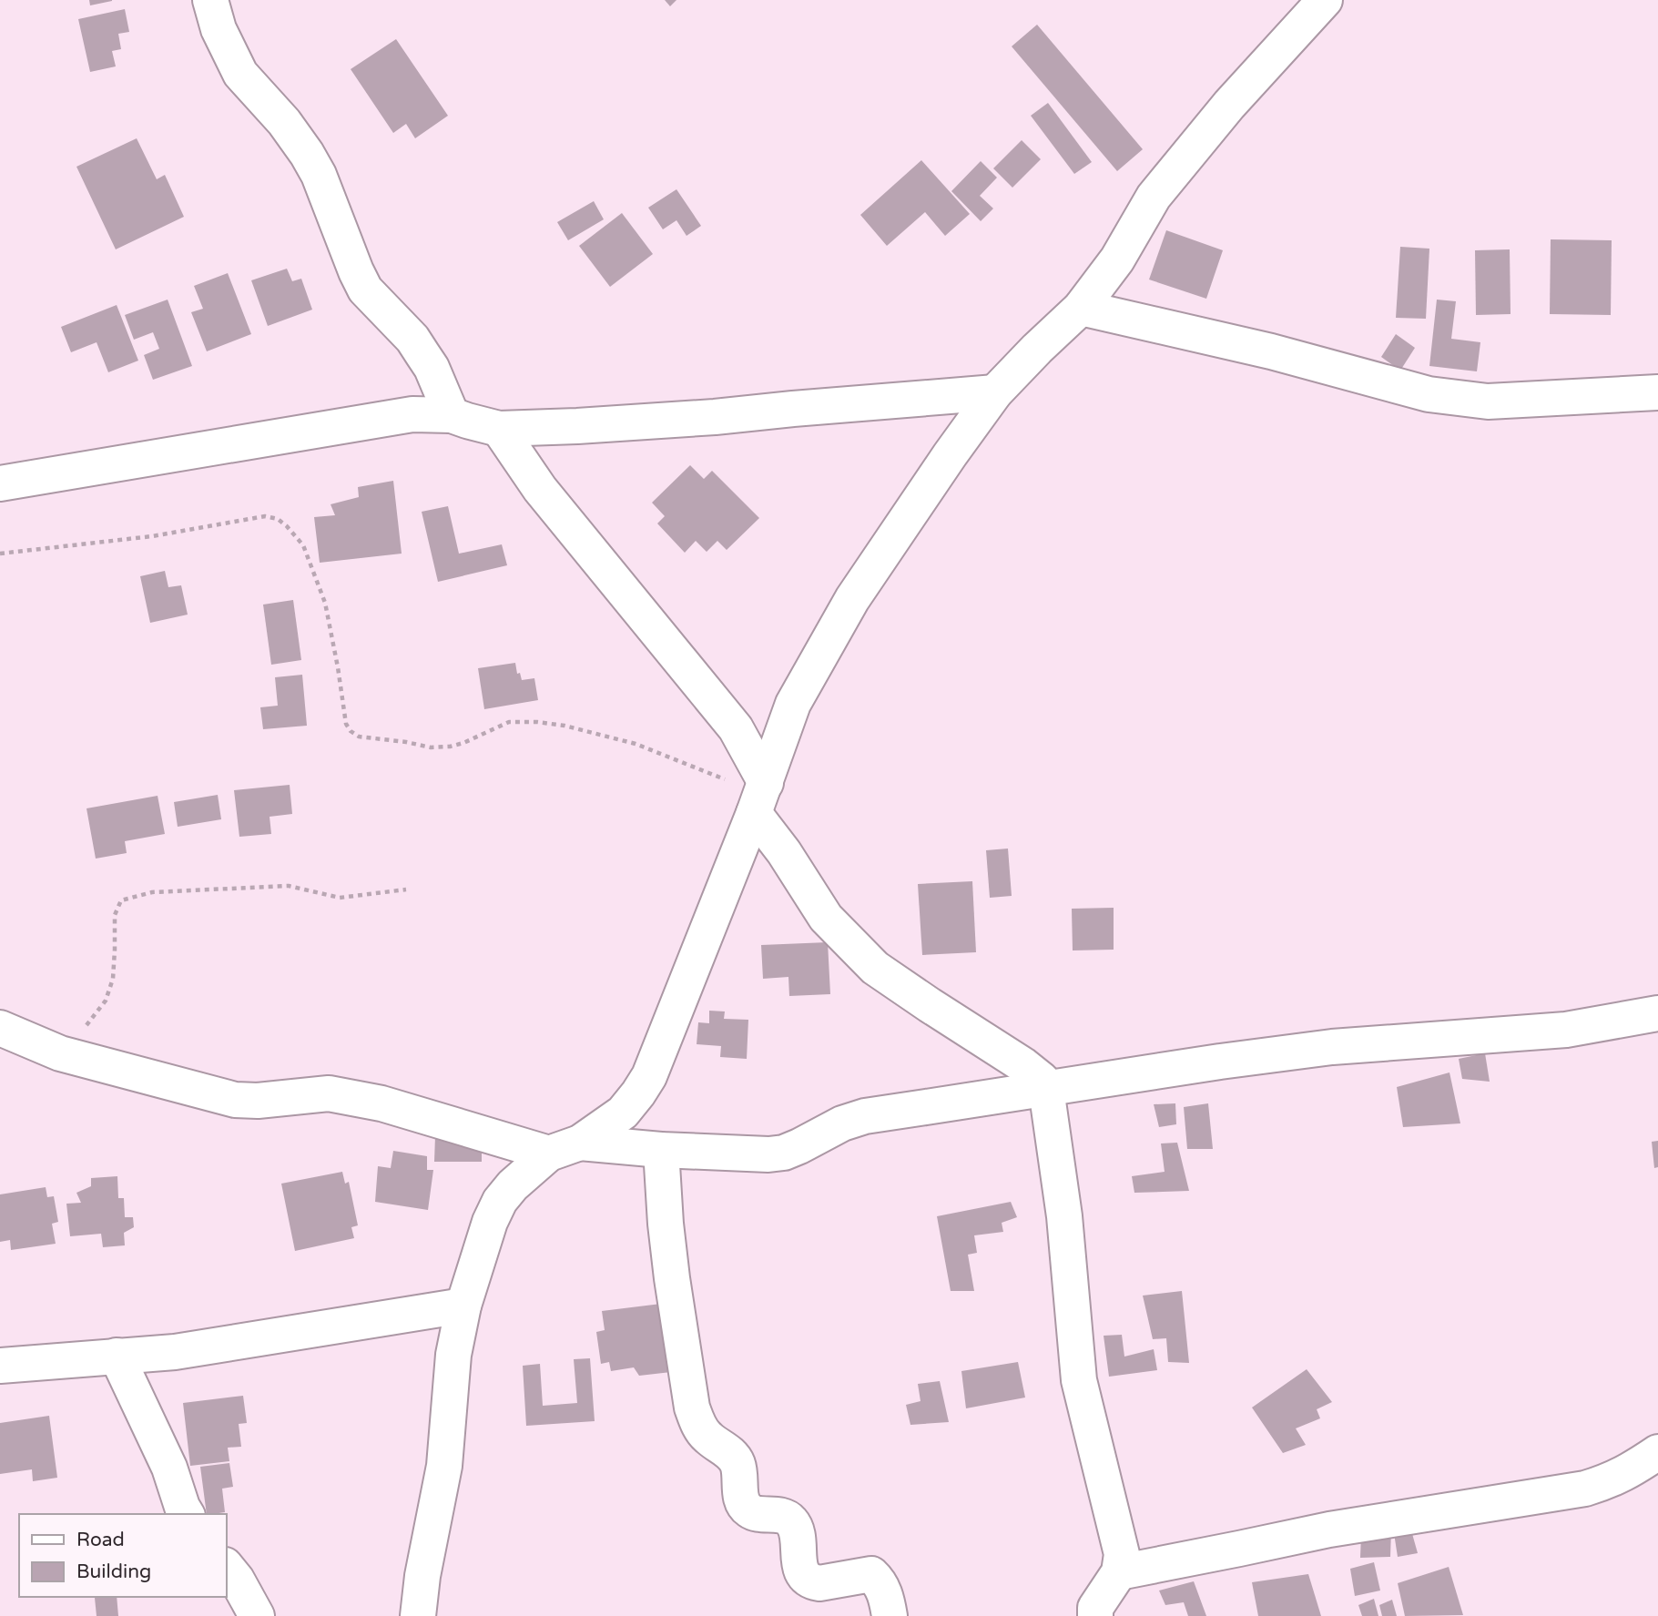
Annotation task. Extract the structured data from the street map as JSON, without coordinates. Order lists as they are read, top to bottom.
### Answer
{
  "legend": ["Road", "Building"]
}
